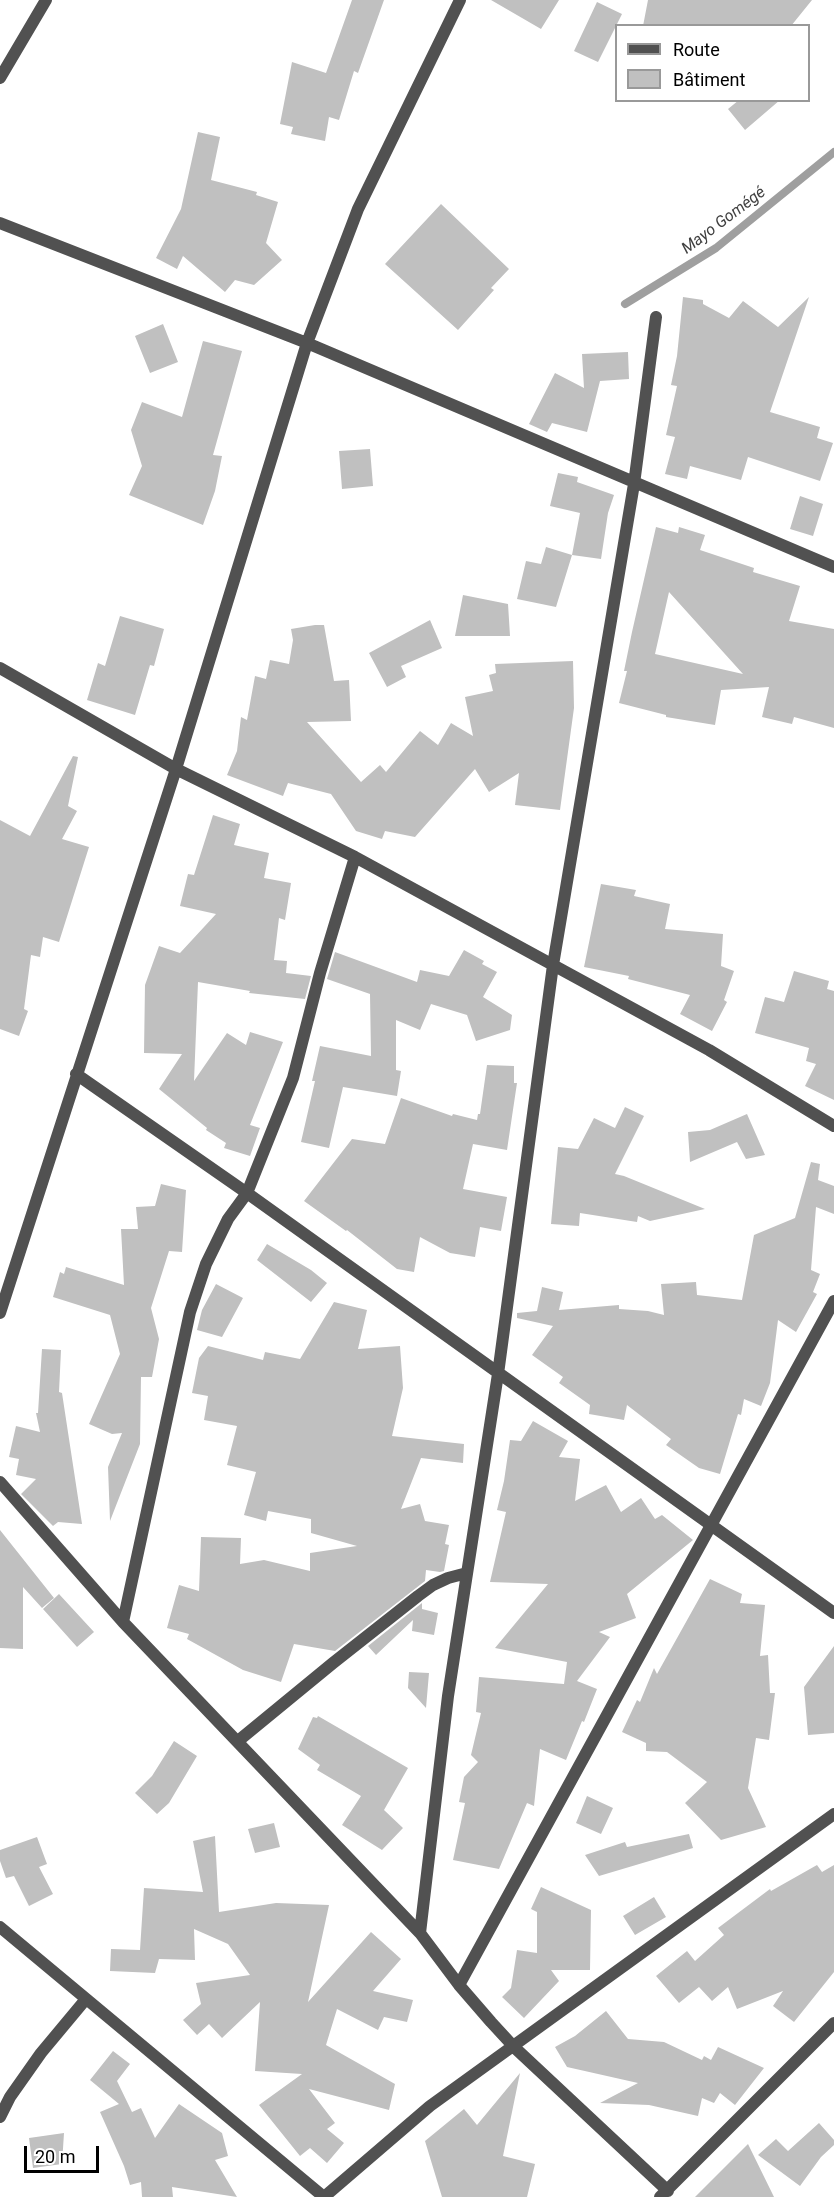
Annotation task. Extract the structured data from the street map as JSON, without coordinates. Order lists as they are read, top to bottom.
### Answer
{
  "water": ["Mayo Gomégé"],
  "legend": ["Route", "Bâtiment"],
  "scale_bar": "20 m"
}
